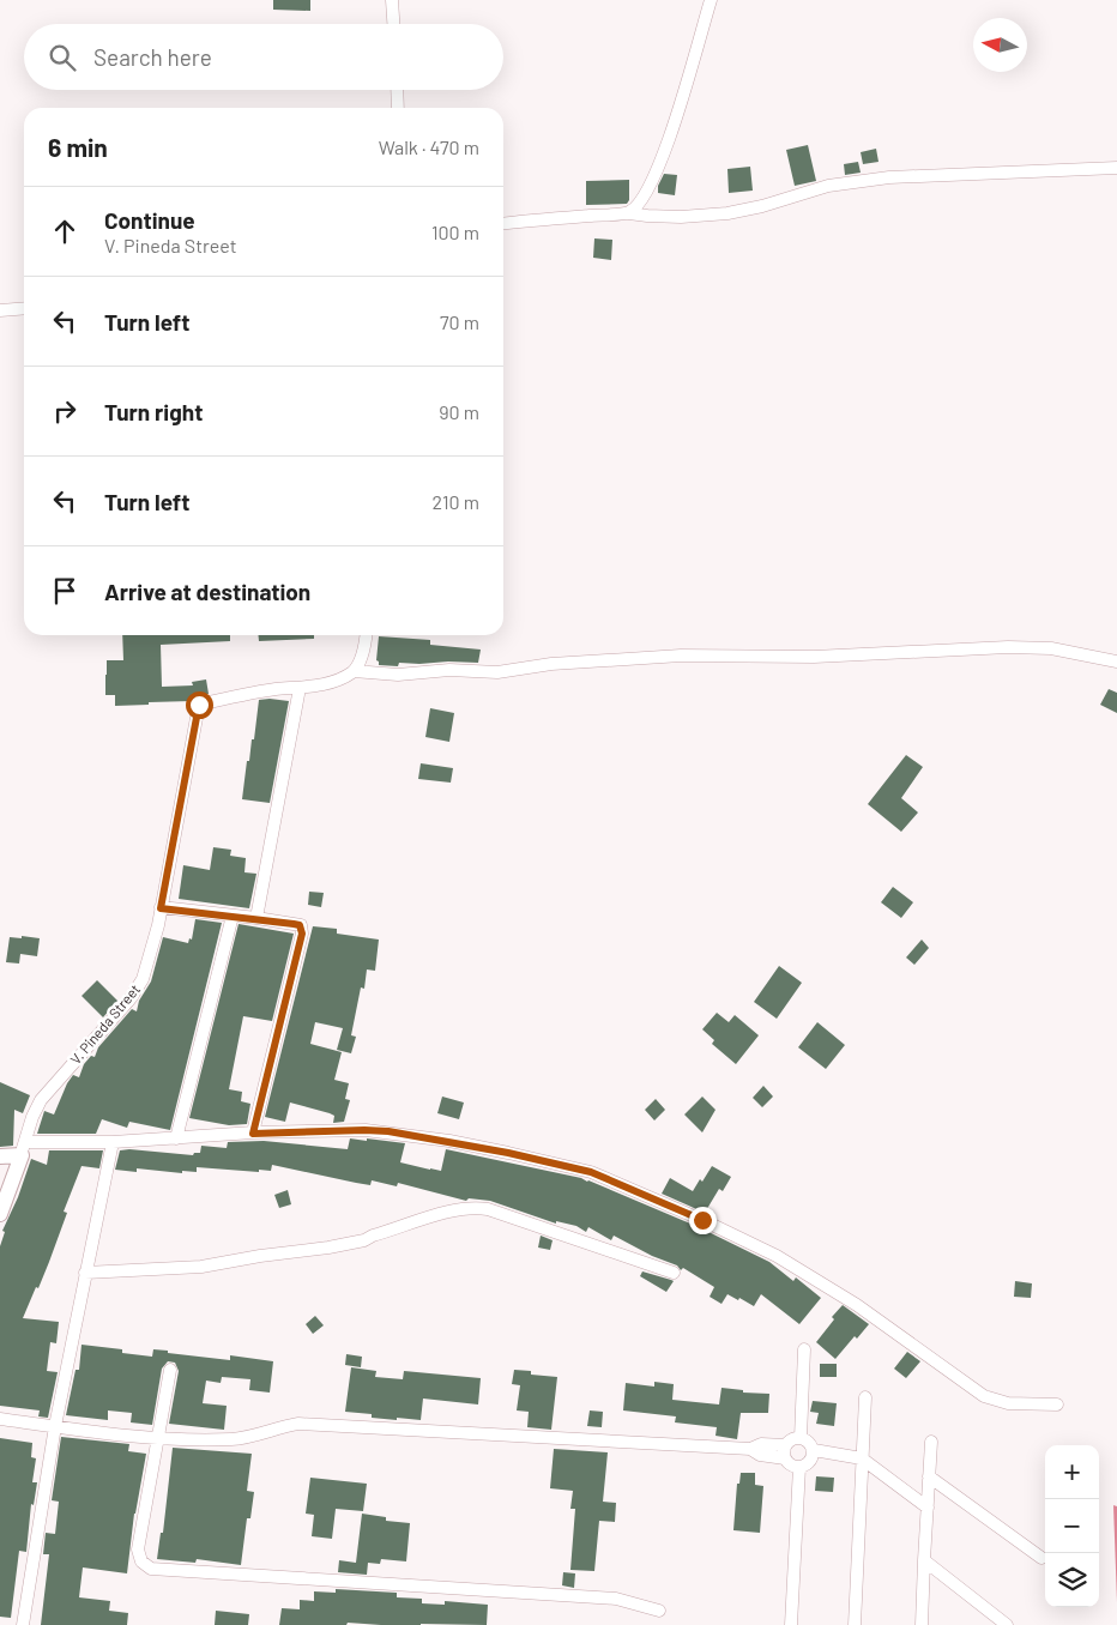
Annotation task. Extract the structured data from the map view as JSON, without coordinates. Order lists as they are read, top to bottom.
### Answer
{
  "streets": {
    "street": ["V. Pineda Street"]
  },
  "north": "left",
  "page": {
    "search": "Search here",
    "heading": ["6 min", "Walk · 470 m"],
    "list": [
      ["Continue", "V. Pineda Street", "100 m"],
      ["Turn left", "70 m"],
      ["Turn right", "90 m"],
      ["Turn left", "210 m"],
      "Arrive at destination"
    ],
    "map_buttons": ["+", "−"]
  }
}
